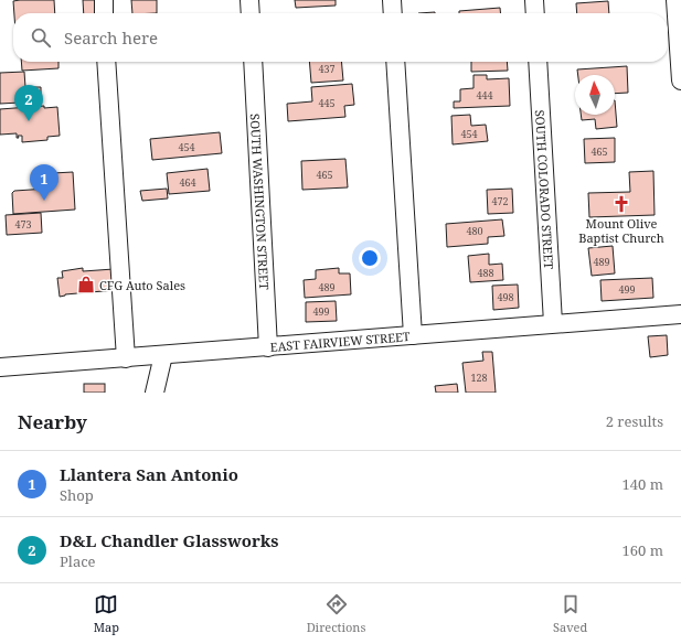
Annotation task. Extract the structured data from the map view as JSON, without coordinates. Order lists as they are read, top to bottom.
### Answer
{
  "streets": {
    "street": ["SOUTH COLORADO STREET", "SOUTH WASHINGTON STREET", "EAST FAIRVIEW STREET"]
  },
  "crossings": [
    ["SOUTH COLORADO STREET", "EAST FAIRVIEW STREET"],
    ["SOUTH WASHINGTON STREET", "EAST FAIRVIEW STREET"]
  ],
  "places": {
    "church": ["Mount Olive Baptist Church"],
    "shop": ["CFG Auto Sales"]
  },
  "house_numbers": [
    "437",
    "444",
    "445",
    "454",
    "454",
    "465",
    "465",
    "464",
    "472",
    "473",
    "480",
    "489",
    "488",
    "489",
    "499",
    "498",
    "499",
    "128"
  ],
  "north": "top",
  "page": {
    "search": "Search here",
    "pins": ["2", "1"],
    "heading": ["Nearby", "2 results"],
    "list": [
      {
        "mark": "1",
        "name": "Llantera San Antonio",
        "note": "Shop",
        "value": "140 m"
      },
      {
        "mark": "2",
        "name": "D&L Chandler Glassworks",
        "note": "Place",
        "value": "160 m"
      }
    ],
    "nav": ["Map", "Directions", "Saved"]
  }
}
